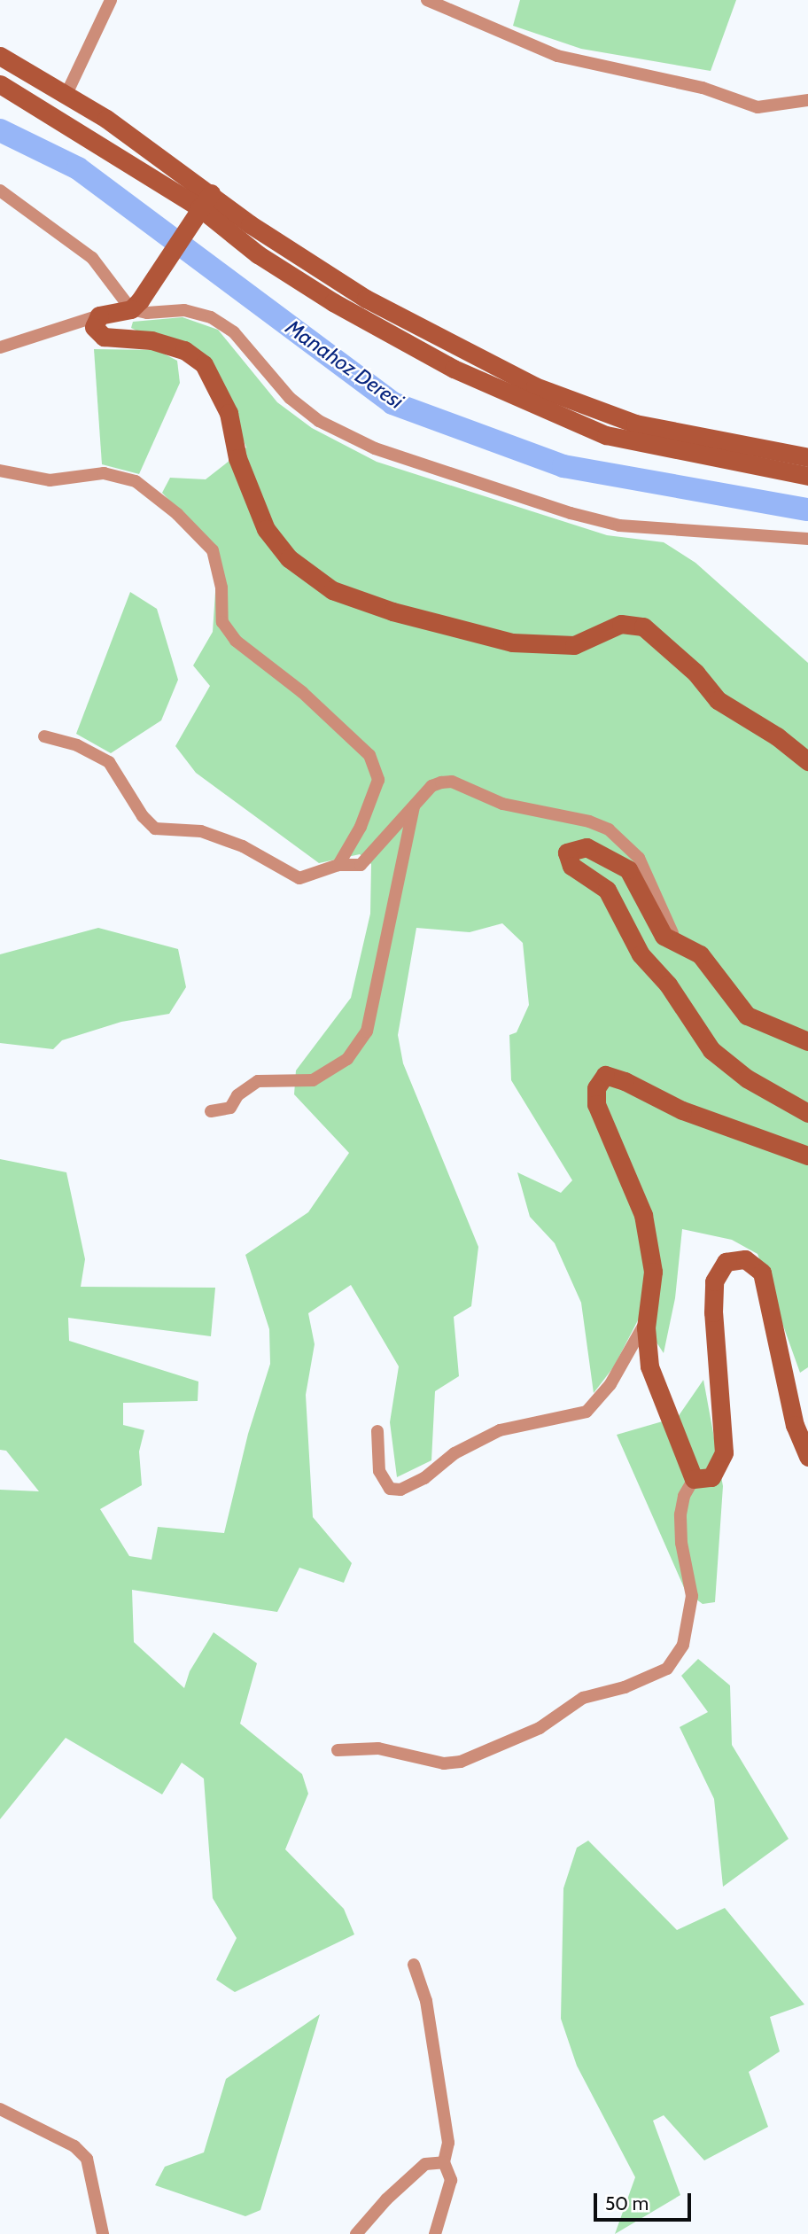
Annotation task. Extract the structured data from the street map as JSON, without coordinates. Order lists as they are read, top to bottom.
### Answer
{
  "water": ["Manahoz Deresi"],
  "scale_bar": "50 m"
}
